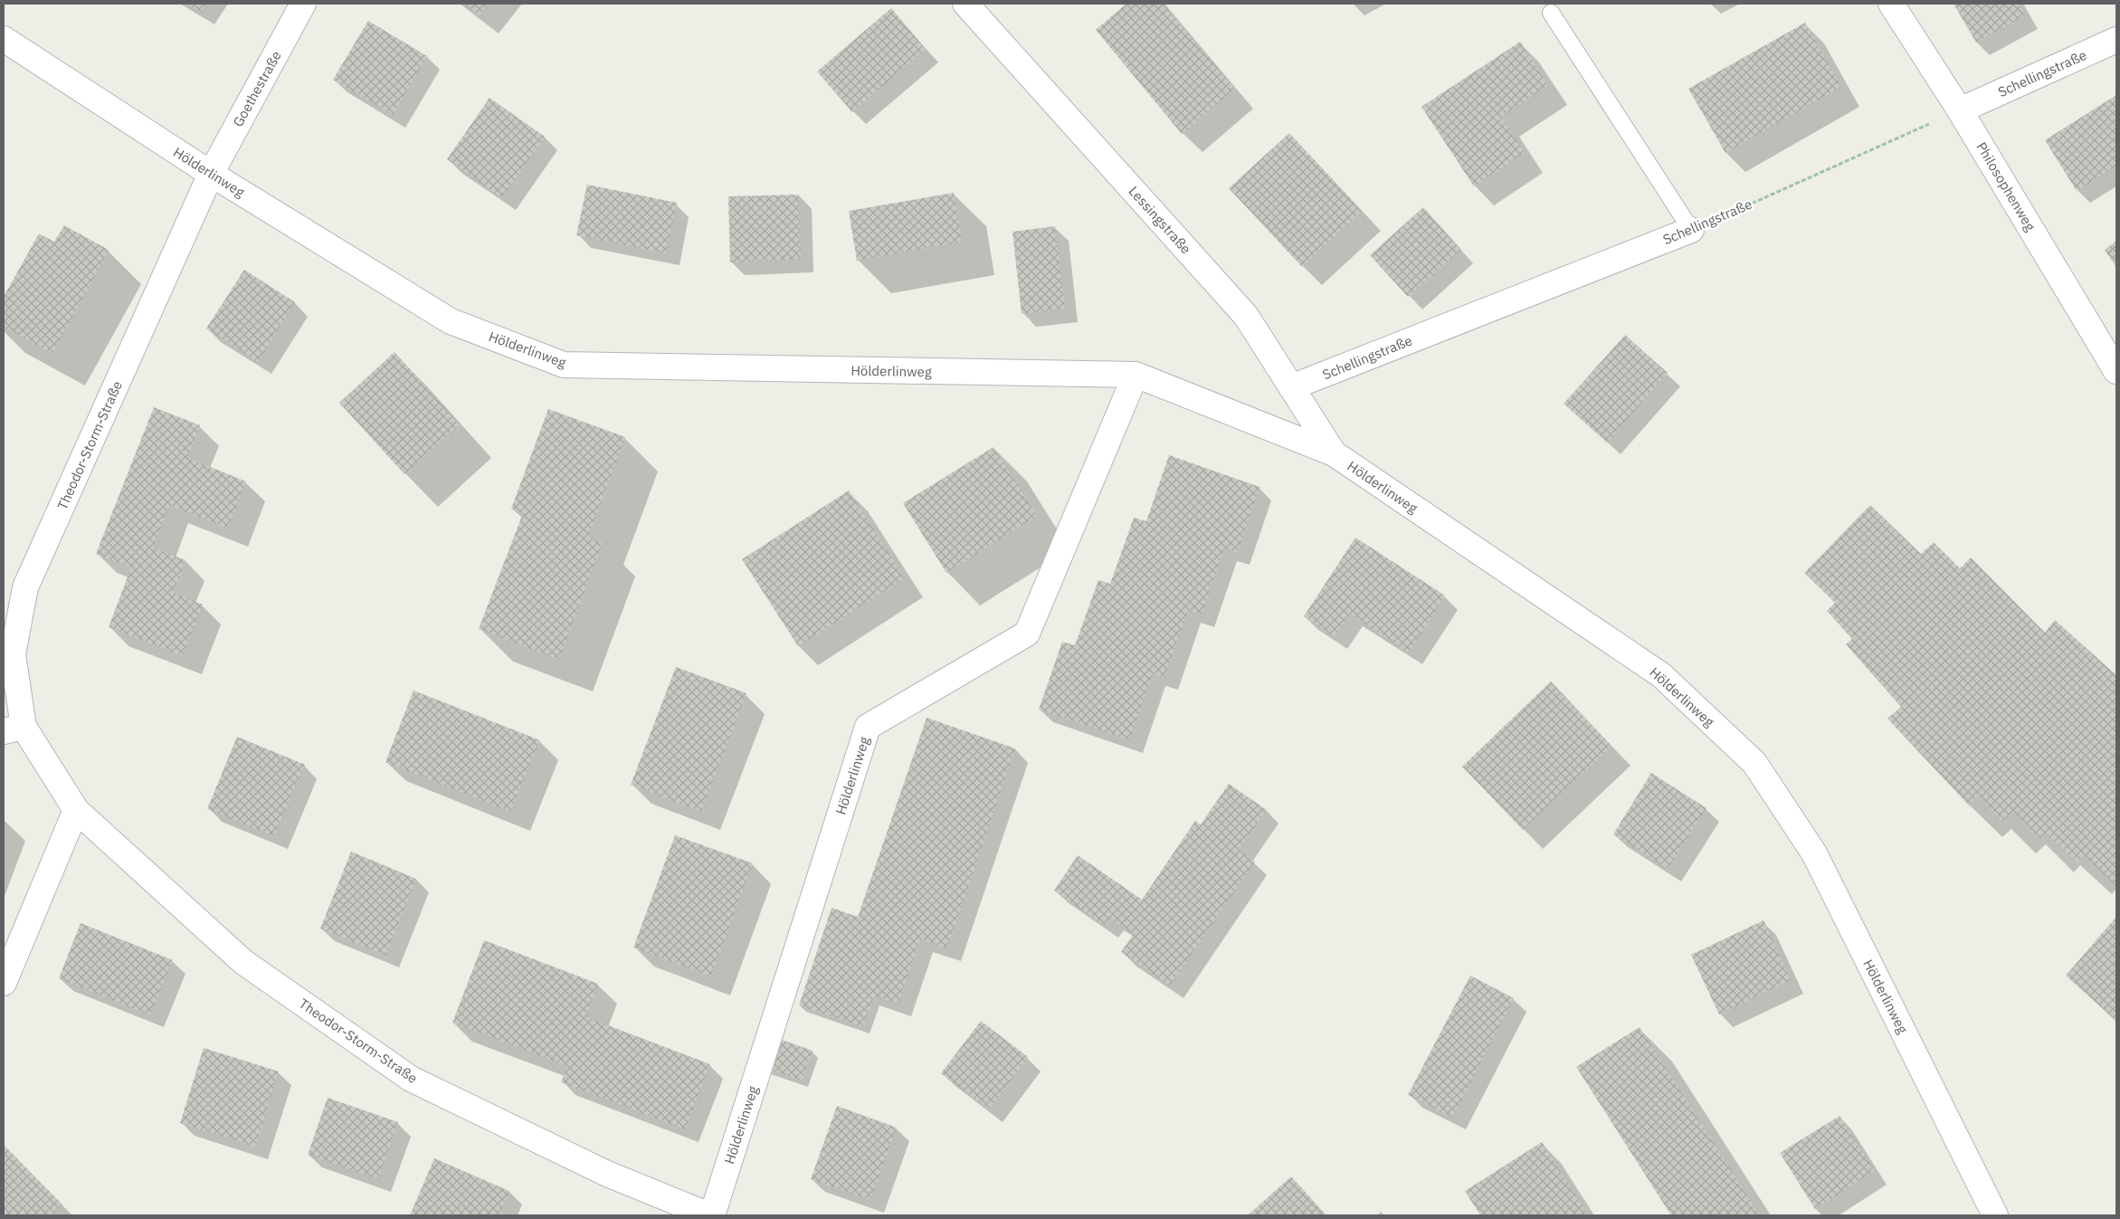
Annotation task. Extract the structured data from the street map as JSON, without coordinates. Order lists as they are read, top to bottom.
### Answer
{
  "streets": {
    "street": [
      "Schellingstraße",
      "Goethestraße",
      "Hölderlinweg",
      "Philosophenweg",
      "Lessingstraße",
      "Theodor-Storm-Straße"
    ]
  },
  "crossings": [
    ["Schellingstraße", "Philosophenweg"],
    ["Schellingstraße", "Lessingstraße"],
    ["Goethestraße", "Hölderlinweg"],
    ["Goethestraße", "Theodor-Storm-Straße"],
    ["Hölderlinweg", "Lessingstraße"],
    ["Hölderlinweg", "Theodor-Storm-Straße"]
  ]
}
